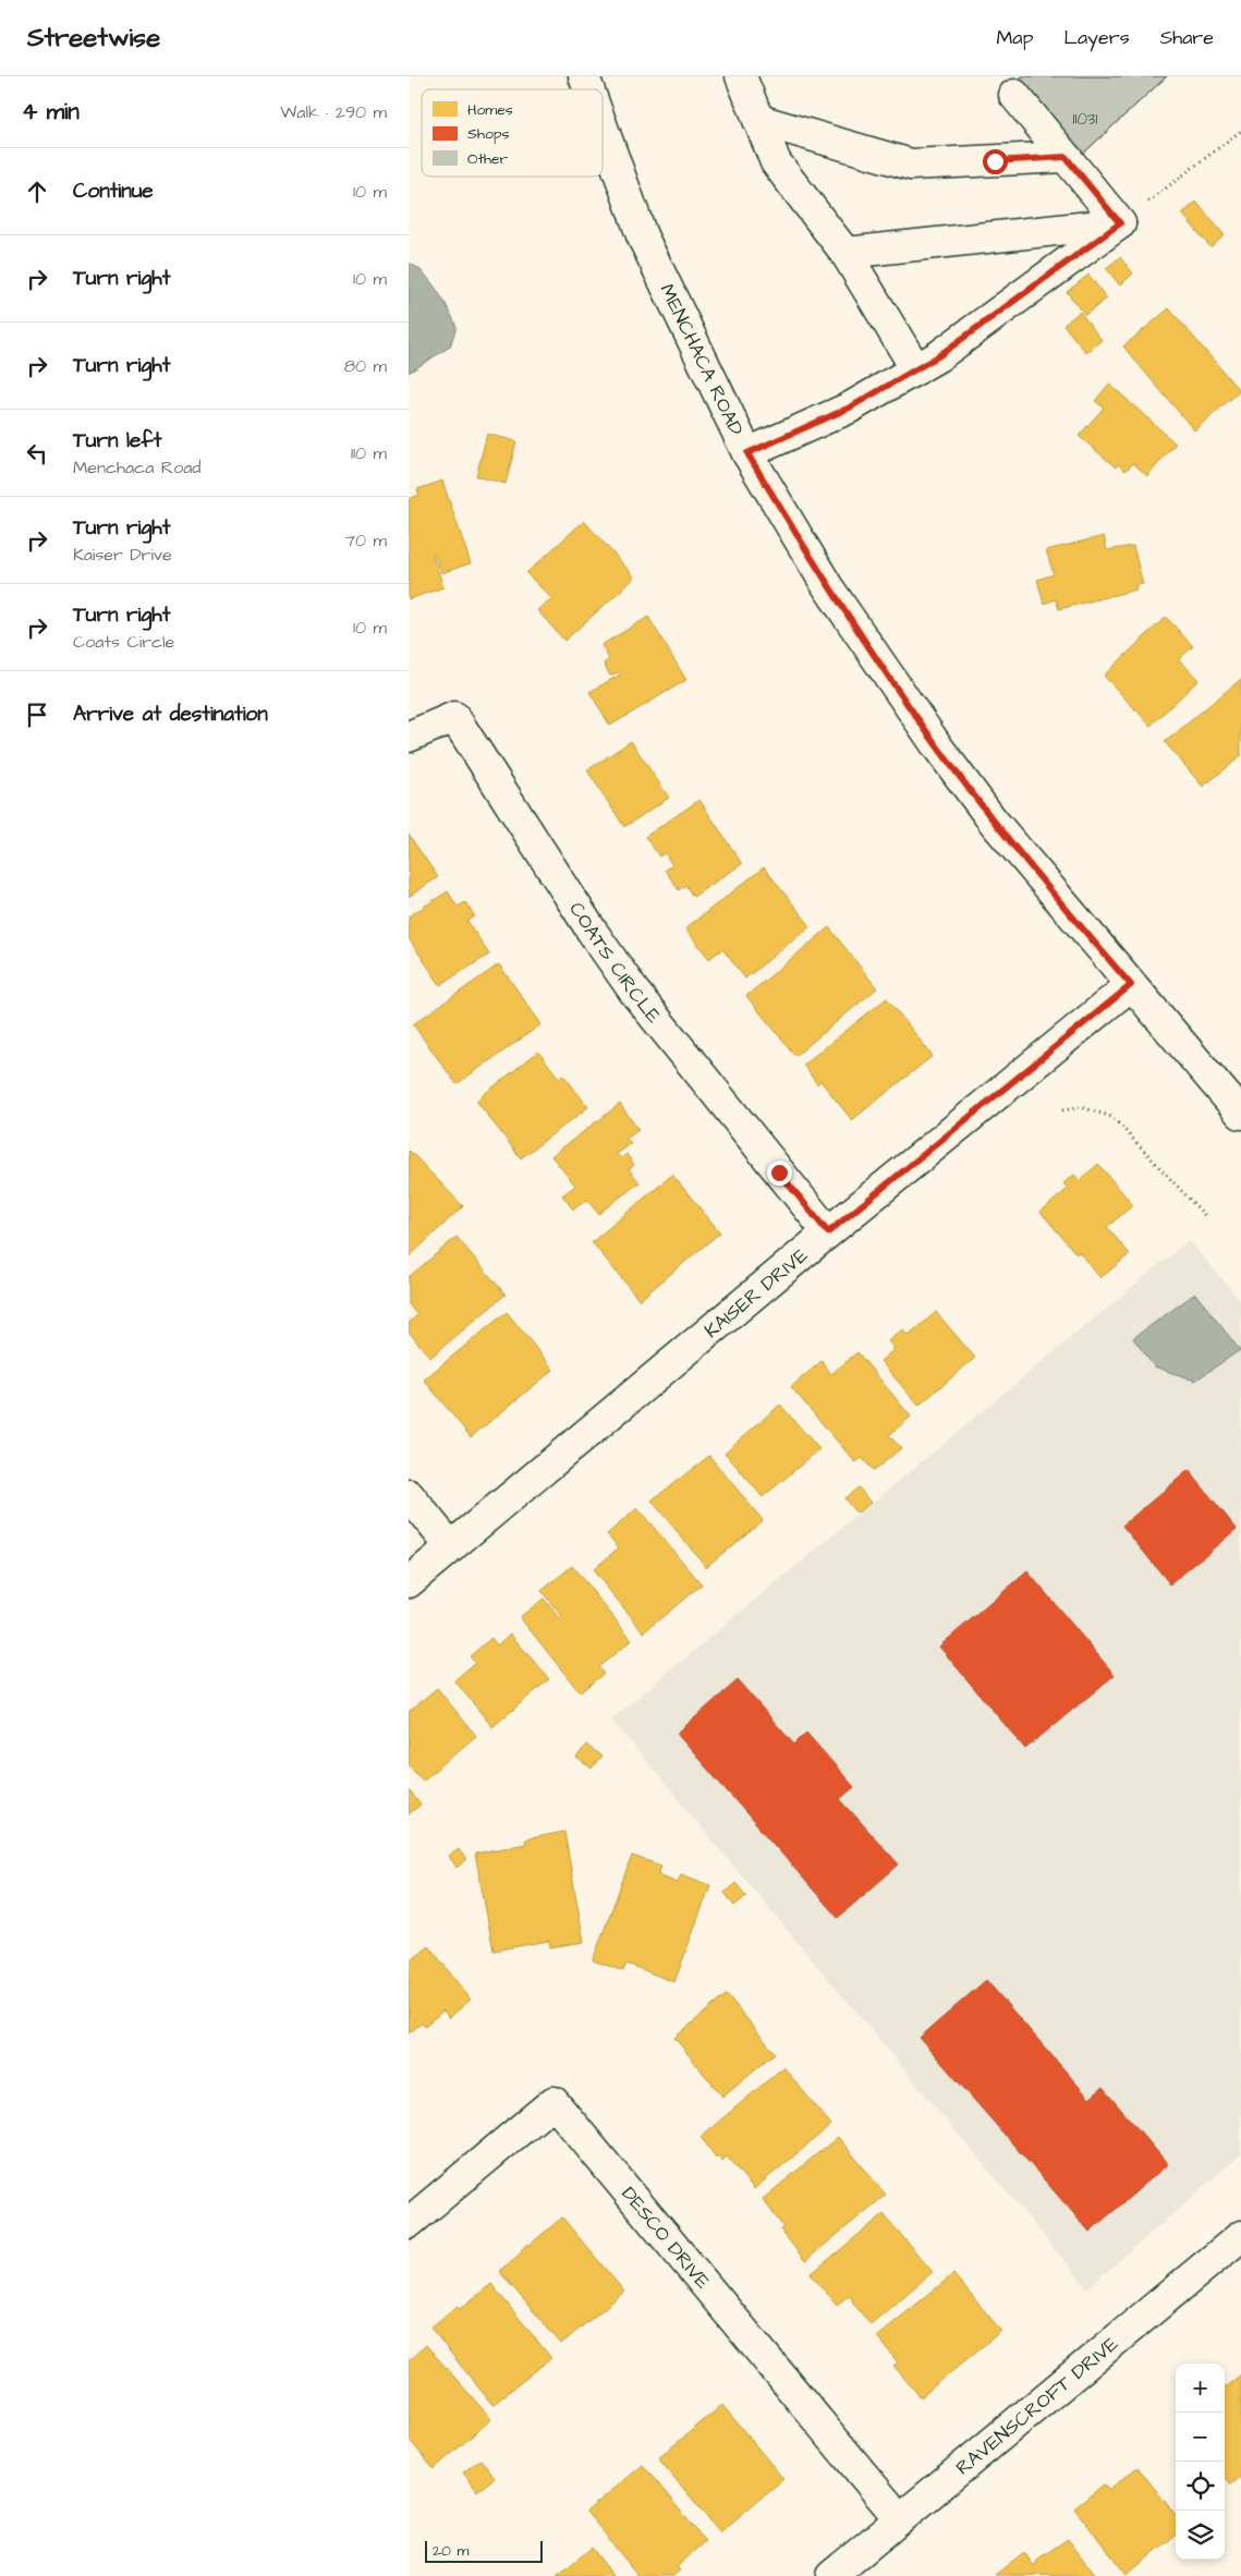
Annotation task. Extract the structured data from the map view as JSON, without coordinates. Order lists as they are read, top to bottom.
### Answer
{
  "streets": {
    "street": [
      "MENCHACA ROAD",
      "COATS CIRCLE",
      "KAISER DRIVE",
      "DESCO DRIVE",
      "RAVENSCROFT DRIVE"
    ]
  },
  "crossings": [
    ["MENCHACA ROAD", "KAISER DRIVE"],
    ["COATS CIRCLE", "KAISER DRIVE"],
    ["DESCO DRIVE", "RAVENSCROFT DRIVE"]
  ],
  "house_numbers": ["11031"],
  "legend": ["Homes", "Shops", "Other"],
  "scale_bar": "20 m",
  "page": {
    "header": "Streetwise",
    "nav": ["Map", "Layers", "Share"],
    "heading": ["4 min", "Walk · 290 m"],
    "list": [
      ["Continue", "10 m"],
      ["Turn right", "10 m"],
      ["Turn right", "80 m"],
      ["Turn left", "Menchaca Road", "110 m"],
      ["Turn right", "Kaiser Drive", "70 m"],
      ["Turn right", "Coats Circle", "10 m"],
      "Arrive at destination"
    ],
    "map_buttons": ["+", "−"],
    "scale": "20 m"
  }
}
